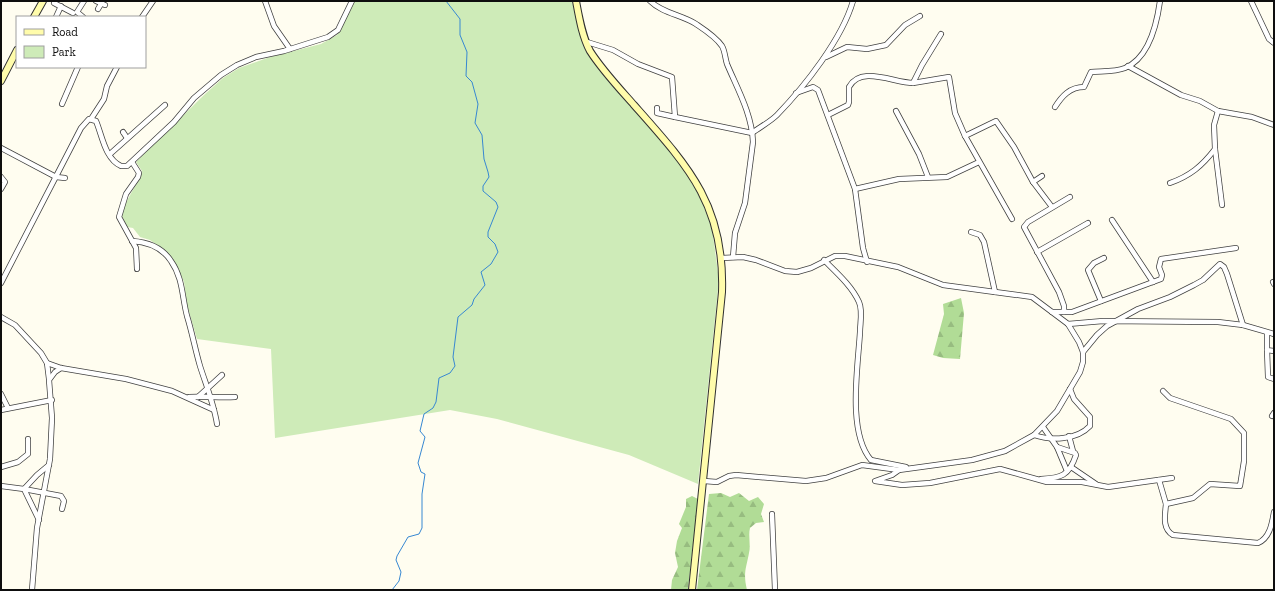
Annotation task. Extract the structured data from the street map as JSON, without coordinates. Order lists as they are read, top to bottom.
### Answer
{
  "legend": ["Road", "Park"]
}
